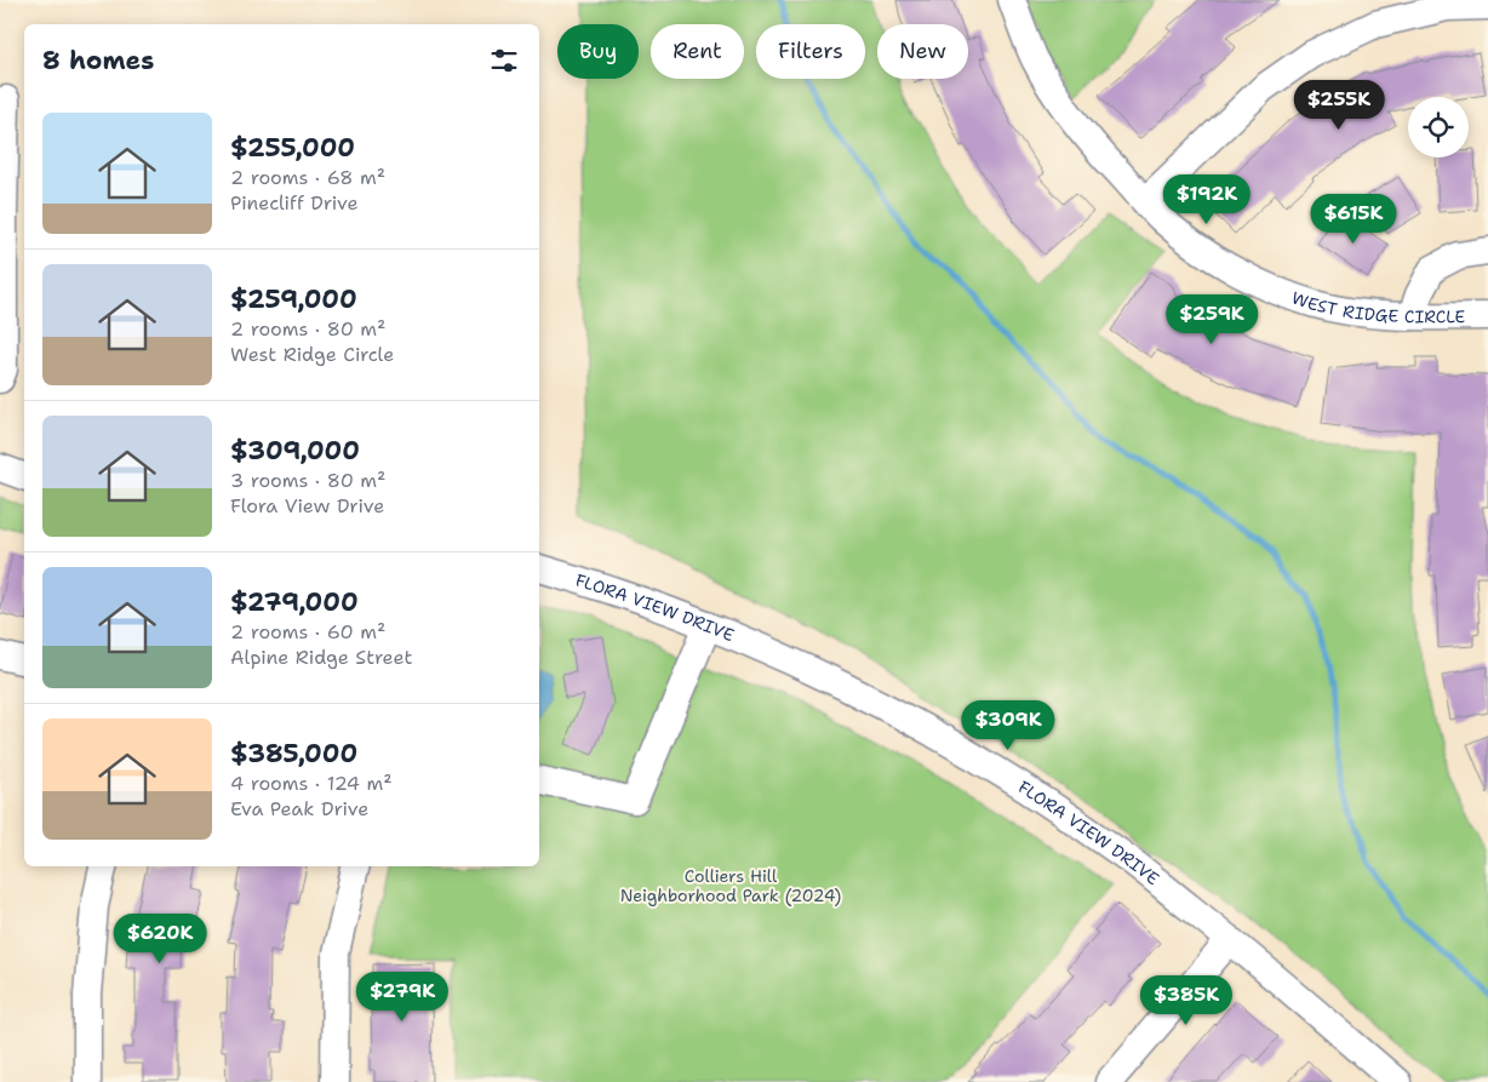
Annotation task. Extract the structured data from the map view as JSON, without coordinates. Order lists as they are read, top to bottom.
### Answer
{
  "streets": {
    "street": ["WEST RIDGE CIRCLE", "FLORA VIEW DRIVE"]
  },
  "parks": ["Colliers Hill Neighborhood Park (2024)"],
  "page": {
    "chip": [
      "Buy",
      "Rent",
      "Filters",
      "New"
    ],
    "heading": "8 homes",
    "price": [
      "$255K",
      "$192K",
      "$615K",
      "$259K",
      "$309K",
      "$620K",
      "$279K",
      "$385K"
    ],
    "list": [
      {
        "name": "$255,000",
        "note": "2 rooms · 68 m² · Pinecliff Drive"
      },
      {
        "name": "$259,000",
        "note": "2 rooms · 80 m² · West Ridge Circle"
      },
      {
        "name": "$309,000",
        "note": "3 rooms · 80 m² · Flora View Drive"
      },
      {
        "name": "$279,000",
        "note": "2 rooms · 60 m² · Alpine Ridge Street"
      },
      {
        "name": "$385,000",
        "note": "4 rooms · 124 m² · Eva Peak Drive"
      }
    ]
  }
}
